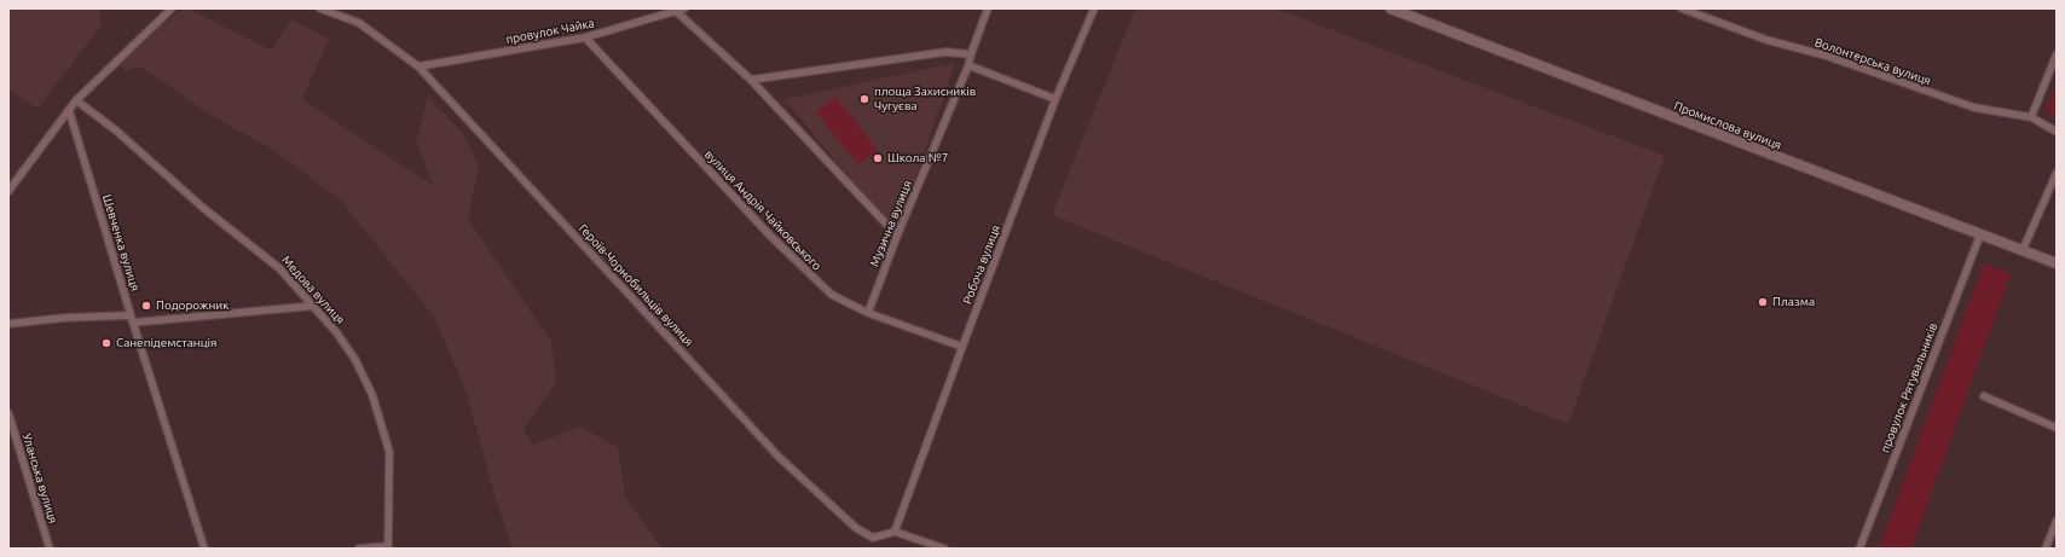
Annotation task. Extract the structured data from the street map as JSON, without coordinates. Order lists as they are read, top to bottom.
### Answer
{
  "streets": {
    "street": [
      "провулок Чайка",
      "Волонтерська вулиця",
      "Промислова вулиця",
      "вулиця Андрія Чайковського",
      "Музична вулиця",
      "Шевченка вулиця",
      "Робоча вулиця",
      "Героїв-Чорнобильців вулиця",
      "Медова вулиця",
      "провулок Рятувальників",
      "Уланська вулиця"
    ]
  },
  "crossings": [
    ["провулок Чайка", "вулиця Андрія Чайковського"],
    ["провулок Чайка", "Героїв-Чорнобильців вулиця"],
    ["Промислова вулиця", "провулок Рятувальників"],
    ["вулиця Андрія Чайковського", "Музична вулиця"],
    ["вулиця Андрія Чайковського", "Робоча вулиця"],
    ["Робоча вулиця", "Героїв-Чорнобильців вулиця"]
  ],
  "places": [
    "площа Захисників Чугуєва",
    "Школа №7",
    "Плазма",
    "Подорожник",
    "Санепідемстанція"
  ]
}
